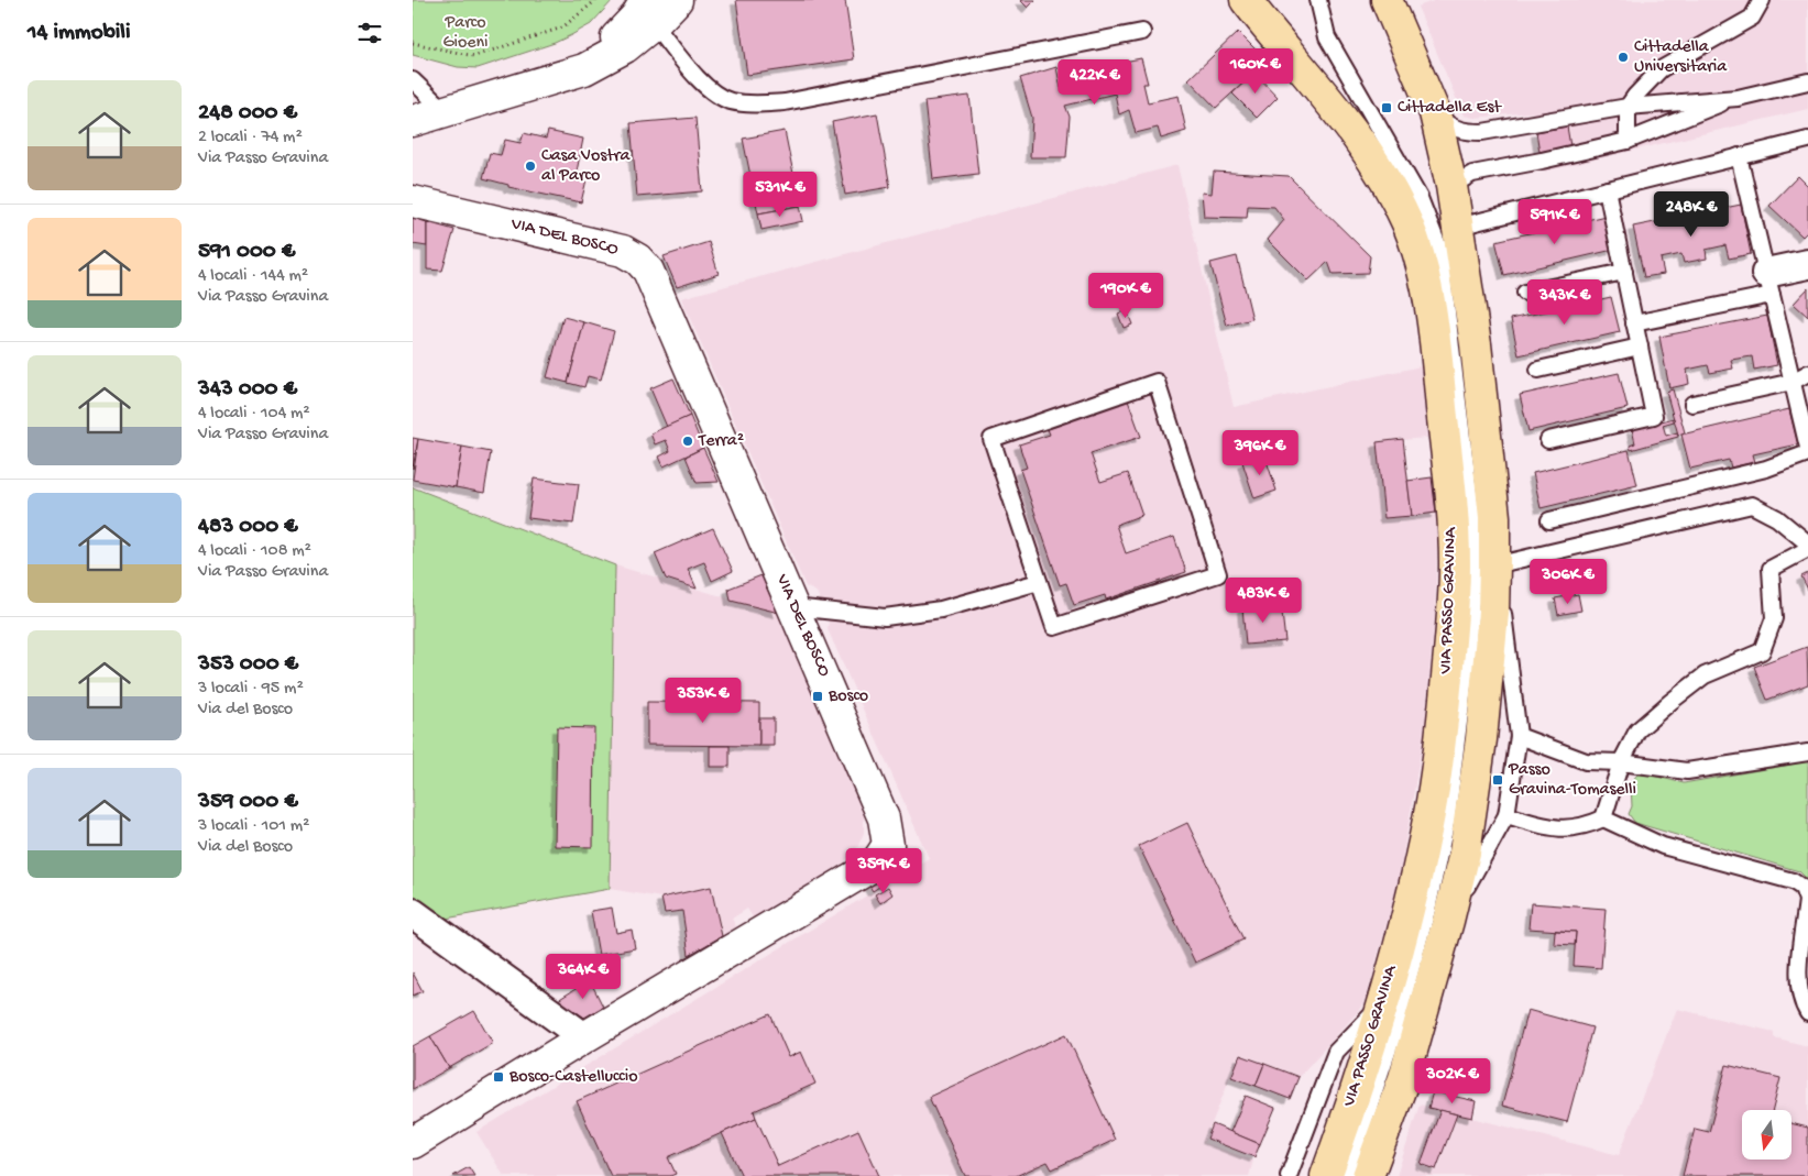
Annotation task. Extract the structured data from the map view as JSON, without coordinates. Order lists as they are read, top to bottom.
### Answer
{
  "streets": {
    "main road": ["VIA DEL BOSCO", "VIA PASSO GRAVINA"]
  },
  "parks": ["Parco Gioeni"],
  "places": {
    "other": ["Cittadella Universitaria", "Casa Vostra al Parco", "Terra²"],
    "transit": [
      "Cittadella Est",
      "Bosco",
      "Passo Gravina-Tomaselli",
      "Bosco-Castelluccio"
    ]
  },
  "north": "bottom",
  "page": {
    "heading": "14 immobili",
    "price": [
      "160K €",
      "422K €",
      "531K €",
      "248K €",
      "591K €",
      "190K €",
      "343K €",
      "396K €",
      "306K €",
      "483K €",
      "353K €",
      "359K €",
      "364K €",
      "302K €"
    ],
    "list": [
      {
        "name": "248 000 €",
        "note": "2 locali · 74 m² · Via Passo Gravina"
      },
      {
        "name": "591 000 €",
        "note": "4 locali · 144 m² · Via Passo Gravina"
      },
      {
        "name": "343 000 €",
        "note": "4 locali · 104 m² · Via Passo Gravina"
      },
      {
        "name": "483 000 €",
        "note": "4 locali · 108 m² · Via Passo Gravina"
      },
      {
        "name": "353 000 €",
        "note": "3 locali · 95 m² · Via del Bosco"
      },
      {
        "name": "359 000 €",
        "note": "3 locali · 101 m² · Via del Bosco"
      }
    ]
  }
}
